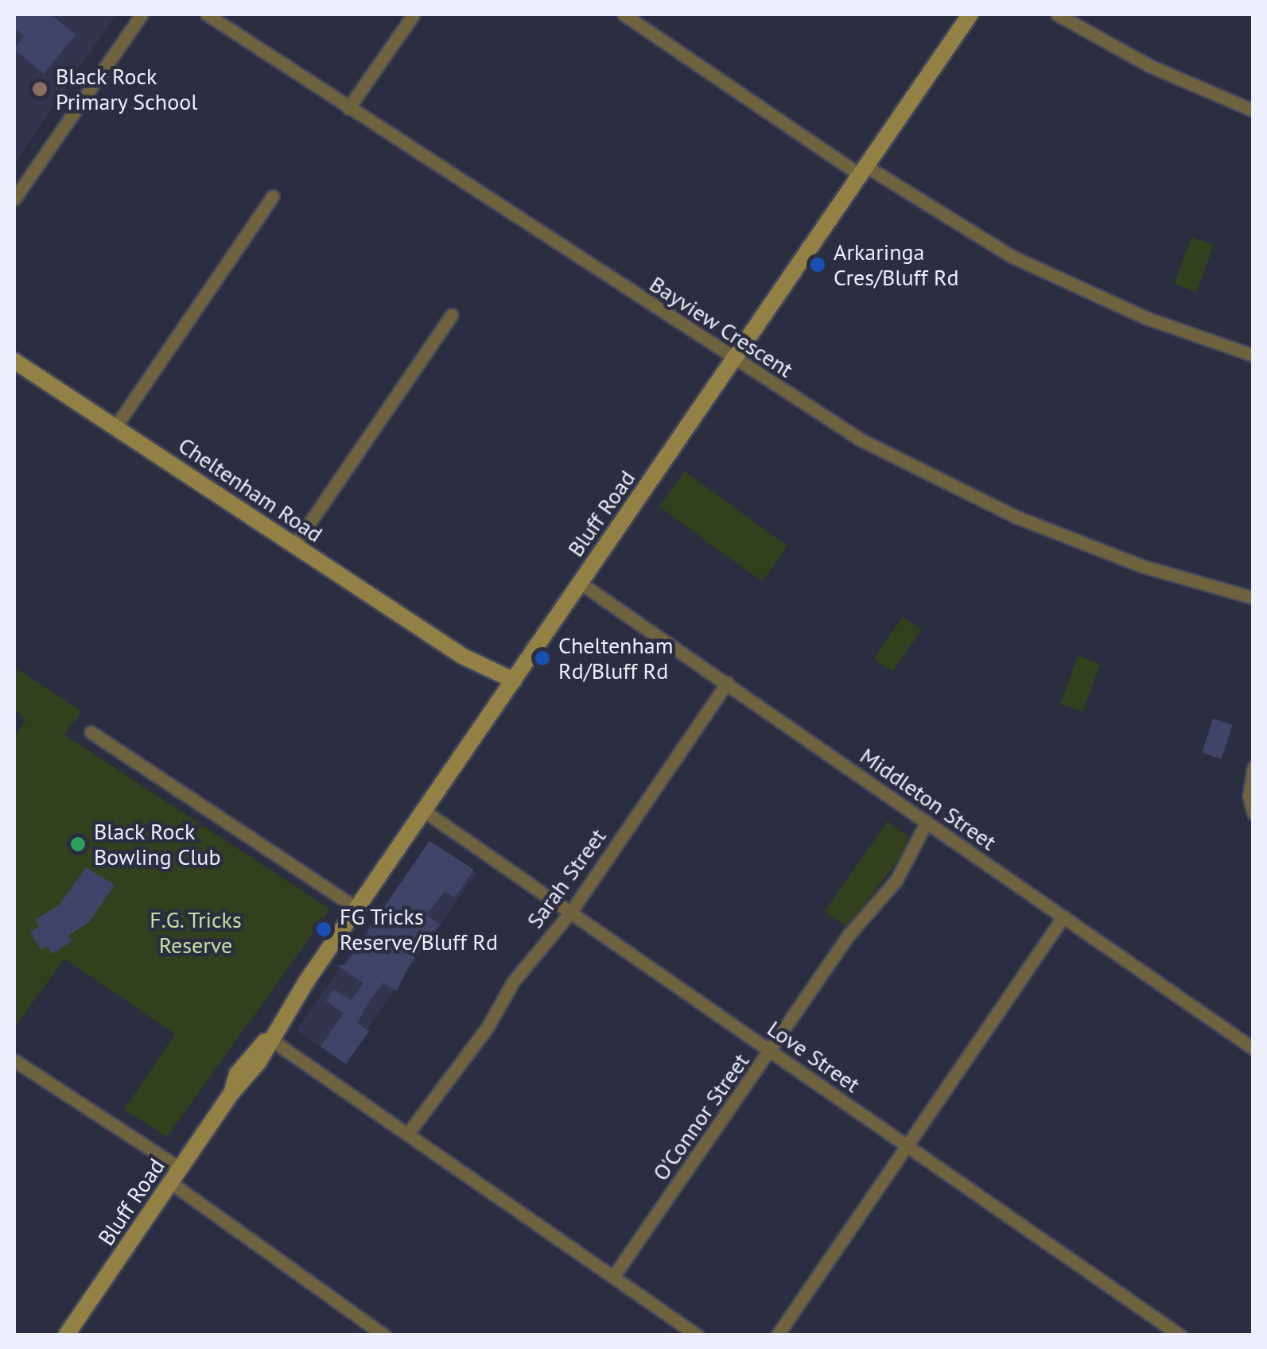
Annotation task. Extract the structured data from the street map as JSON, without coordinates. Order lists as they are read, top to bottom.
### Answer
{
  "streets": {
    "main road": ["Cheltenham Road", "Bluff Road"],
    "street": [
      "Bayview Crescent",
      "Middleton Street",
      "Sarah Street",
      "Love Street",
      "O'Connor Street"
    ]
  },
  "crossings": [
    ["Bayview Crescent", "Bluff Road"],
    ["Cheltenham Road", "Bluff Road"],
    ["Bluff Road", "Middleton Street"],
    ["Bluff Road", "Love Street"],
    ["Middleton Street", "Sarah Street"],
    ["Middleton Street", "O'Connor Street"],
    ["Sarah Street", "Love Street"],
    ["Love Street", "O'Connor Street"]
  ],
  "parks": ["F.G. Tricks Reserve"],
  "places": [
    "Black Rock Primary School",
    "Arkaringa Cres/Bluff Rd",
    "Cheltenham Rd/Bluff Rd",
    "Black Rock Bowling Club",
    "FG Tricks Reserve/Bluff Rd"
  ]
}
